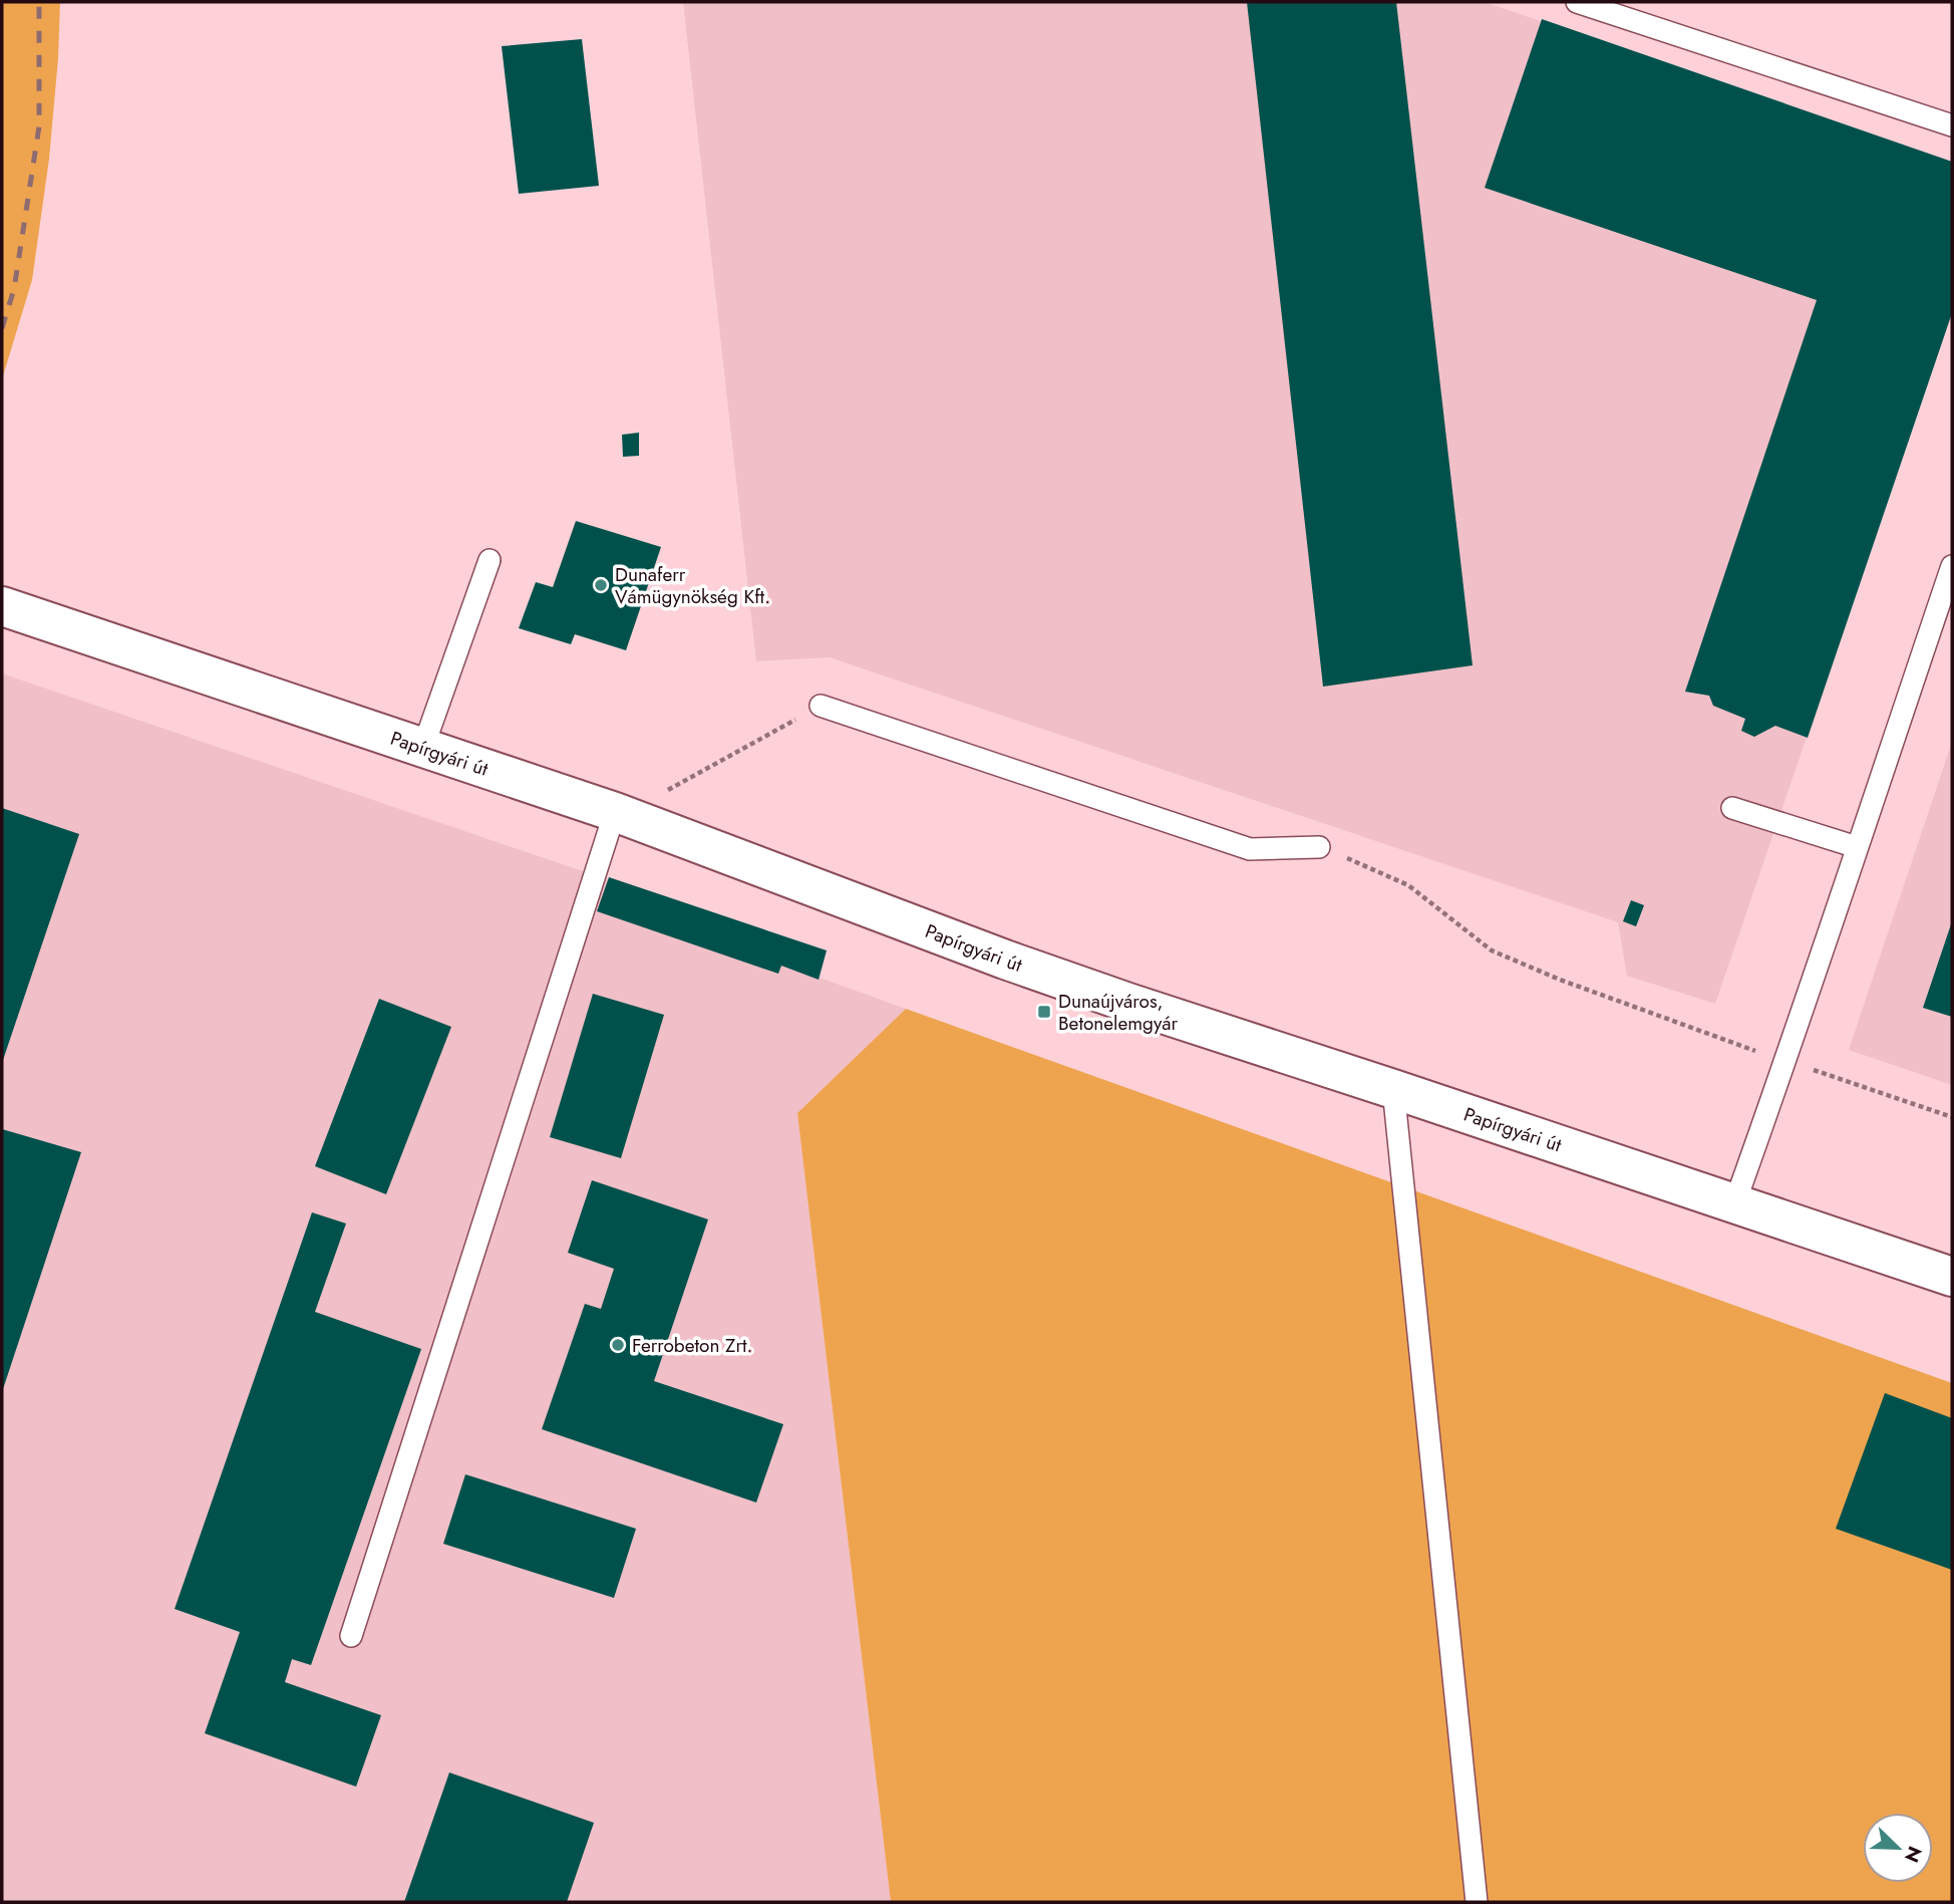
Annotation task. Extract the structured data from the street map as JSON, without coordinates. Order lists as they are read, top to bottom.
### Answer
{
  "streets": {
    "street": ["Papírgyári út"]
  },
  "places": {
    "other": ["Dunaferr Vámügynökség Kft.", "Ferrobeton Zrt."],
    "transit": ["Dunaújváros, Betonelemgyár"]
  },
  "north": "bottom right"
}
